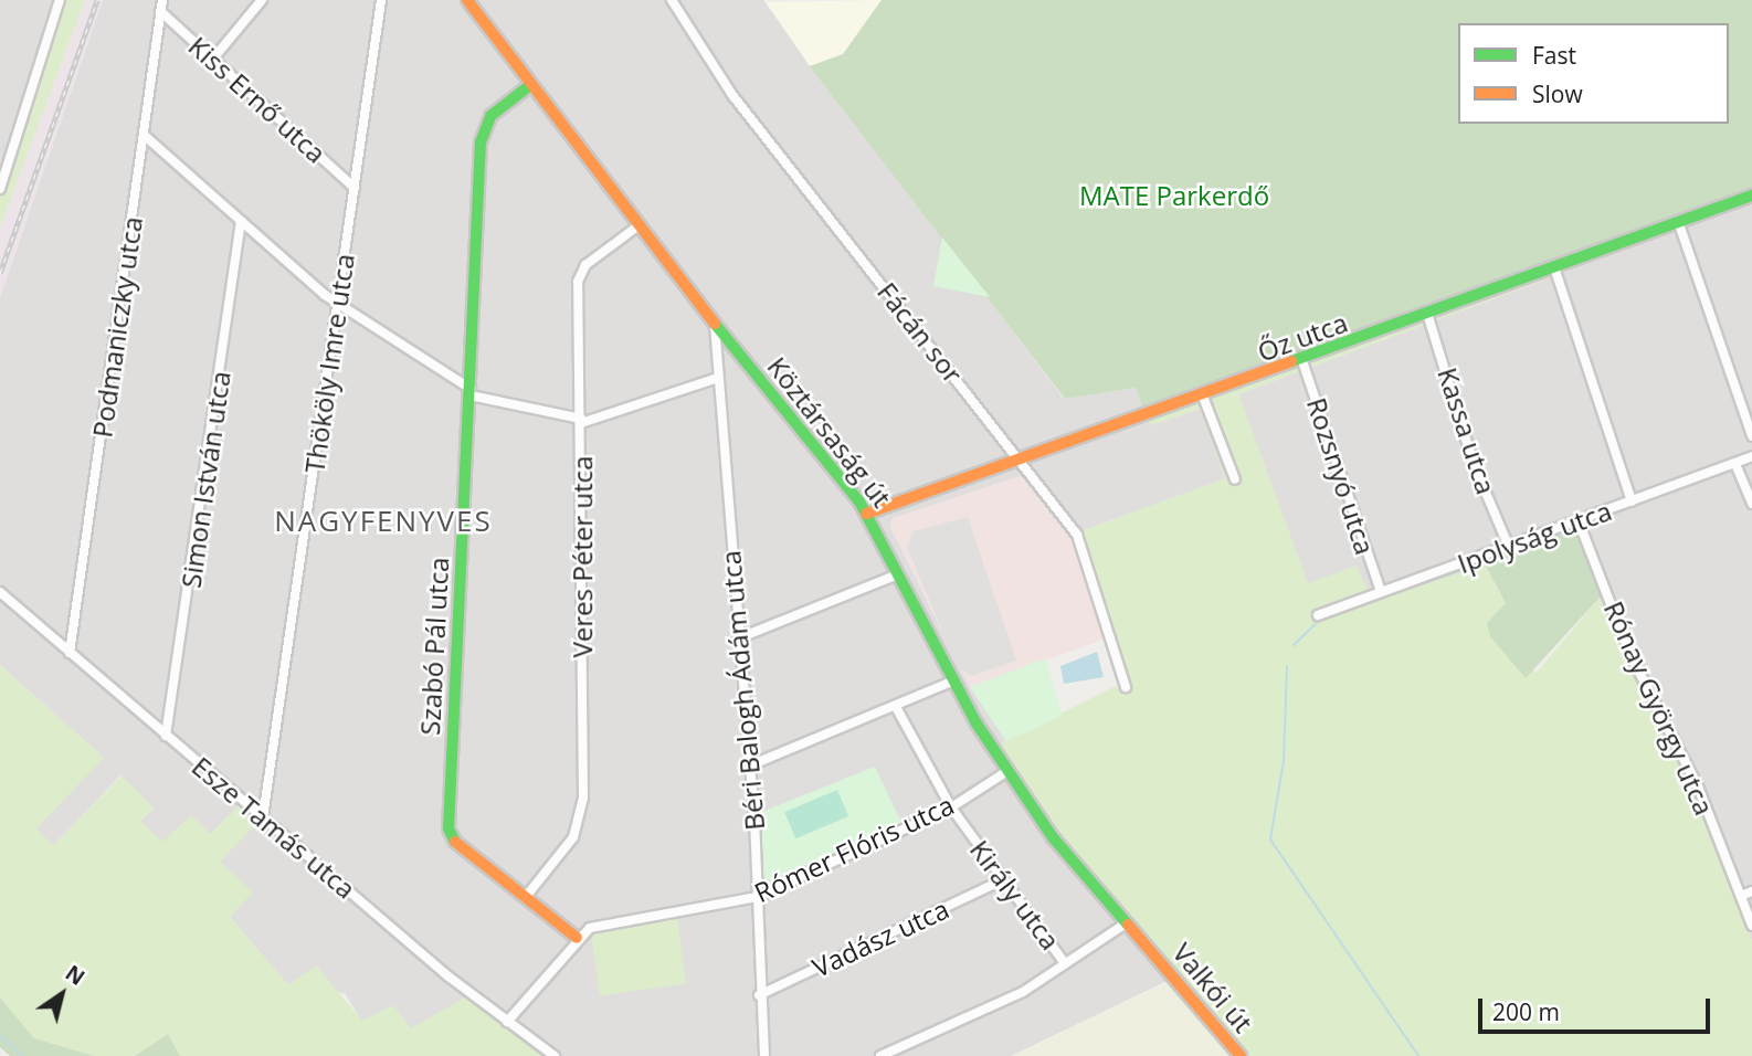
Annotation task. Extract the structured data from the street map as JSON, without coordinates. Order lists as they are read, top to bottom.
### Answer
{
  "streets": {
    "street": [
      "Kiss Ernő utca",
      "Podmaniczky utca",
      "Fácán sor",
      "Őz utca",
      "Thököly Imre utca",
      "Kassa utca",
      "Köztársaság út",
      "Rozsnyó utca",
      "Simon István utca",
      "Ipolyság utca",
      "Veres Péter utca",
      "Szabó Pál utca",
      "Béri Balogh Ádám utca",
      "Rónay György utca",
      "Esze Tamás utca",
      "Rómer Flóris utca",
      "Király utca",
      "Vadász utca",
      "Valkói út"
    ]
  },
  "crossings": [
    ["Kiss Ernő utca", "Podmaniczky utca"],
    ["Kiss Ernő utca", "Thököly Imre utca"],
    ["Podmaniczky utca", "Esze Tamás utca"],
    ["Fácán sor", "Őz utca"],
    ["Őz utca", "Kassa utca"],
    ["Őz utca", "Köztársaság út"],
    ["Őz utca", "Rozsnyó utca"],
    ["Thököly Imre utca", "Esze Tamás utca"],
    ["Kassa utca", "Ipolyság utca"],
    ["Köztársaság út", "Veres Péter utca"],
    ["Köztársaság út", "Szabó Pál utca"],
    ["Köztársaság út", "Béri Balogh Ádám utca"],
    ["Köztársaság út", "Rómer Flóris utca"],
    ["Köztársaság út", "Valkói út"],
    ["Rozsnyó utca", "Ipolyság utca"],
    ["Simon István utca", "Esze Tamás utca"],
    ["Ipolyság utca", "Rónay György utca"],
    ["Veres Péter utca", "Szabó Pál utca"],
    ["Szabó Pál utca", "Rómer Flóris utca"],
    ["Béri Balogh Ádám utca", "Rómer Flóris utca"],
    ["Béri Balogh Ádám utca", "Vadász utca"],
    ["Esze Tamás utca", "Rómer Flóris utca"],
    ["Rómer Flóris utca", "Király utca"],
    ["Király utca", "Vadász utca"]
  ],
  "districts": ["NAGYFENYVES"],
  "parks": ["MATE Parkerdő"],
  "legend": ["Fast", "Slow"],
  "scale_bar": "200 m",
  "north": "top right"
}
